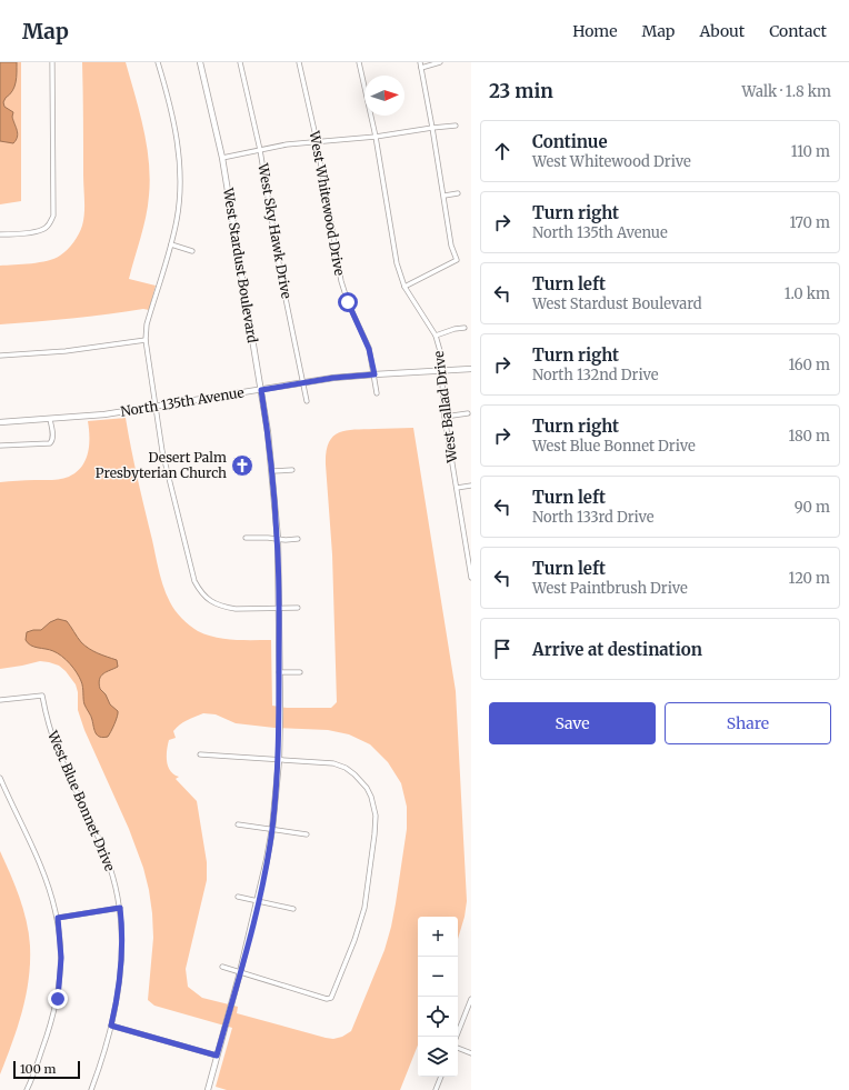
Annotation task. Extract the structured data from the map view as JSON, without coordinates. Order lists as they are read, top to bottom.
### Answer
{
  "streets": {
    "street": [
      "West Whitewood Drive",
      "West Sky Hawk Drive",
      "West Stardust Boulevard",
      "North 135th Avenue",
      "West Ballad Drive",
      "West Blue Bonnet Drive"
    ]
  },
  "crossings": [
    ["West Whitewood Drive", "North 135th Avenue"],
    ["West Sky Hawk Drive", "North 135th Avenue"],
    ["West Stardust Boulevard", "North 135th Avenue"],
    ["North 135th Avenue", "West Ballad Drive"]
  ],
  "places": {
    "church": ["Desert Palm Presbyterian Church"]
  },
  "scale_bar": "100 m",
  "north": "right",
  "page": {
    "header": "Map",
    "nav": [
      "Home",
      "Map",
      "About",
      "Contact"
    ],
    "heading": ["23 min", "Walk · 1.8 km"],
    "list": [
      ["Continue", "West Whitewood Drive", "110 m"],
      ["Turn right", "North 135th Avenue", "170 m"],
      ["Turn left", "West Stardust Boulevard", "1.0 km"],
      ["Turn right", "North 132nd Drive", "160 m"],
      ["Turn right", "West Blue Bonnet Drive", "180 m"],
      ["Turn left", "North 133rd Drive", "90 m"],
      ["Turn left", "West Paintbrush Drive", "120 m"],
      "Arrive at destination"
    ],
    "buttons": ["Save", "Share"],
    "map_buttons": ["+", "−"],
    "scale": "100 m"
  }
}
